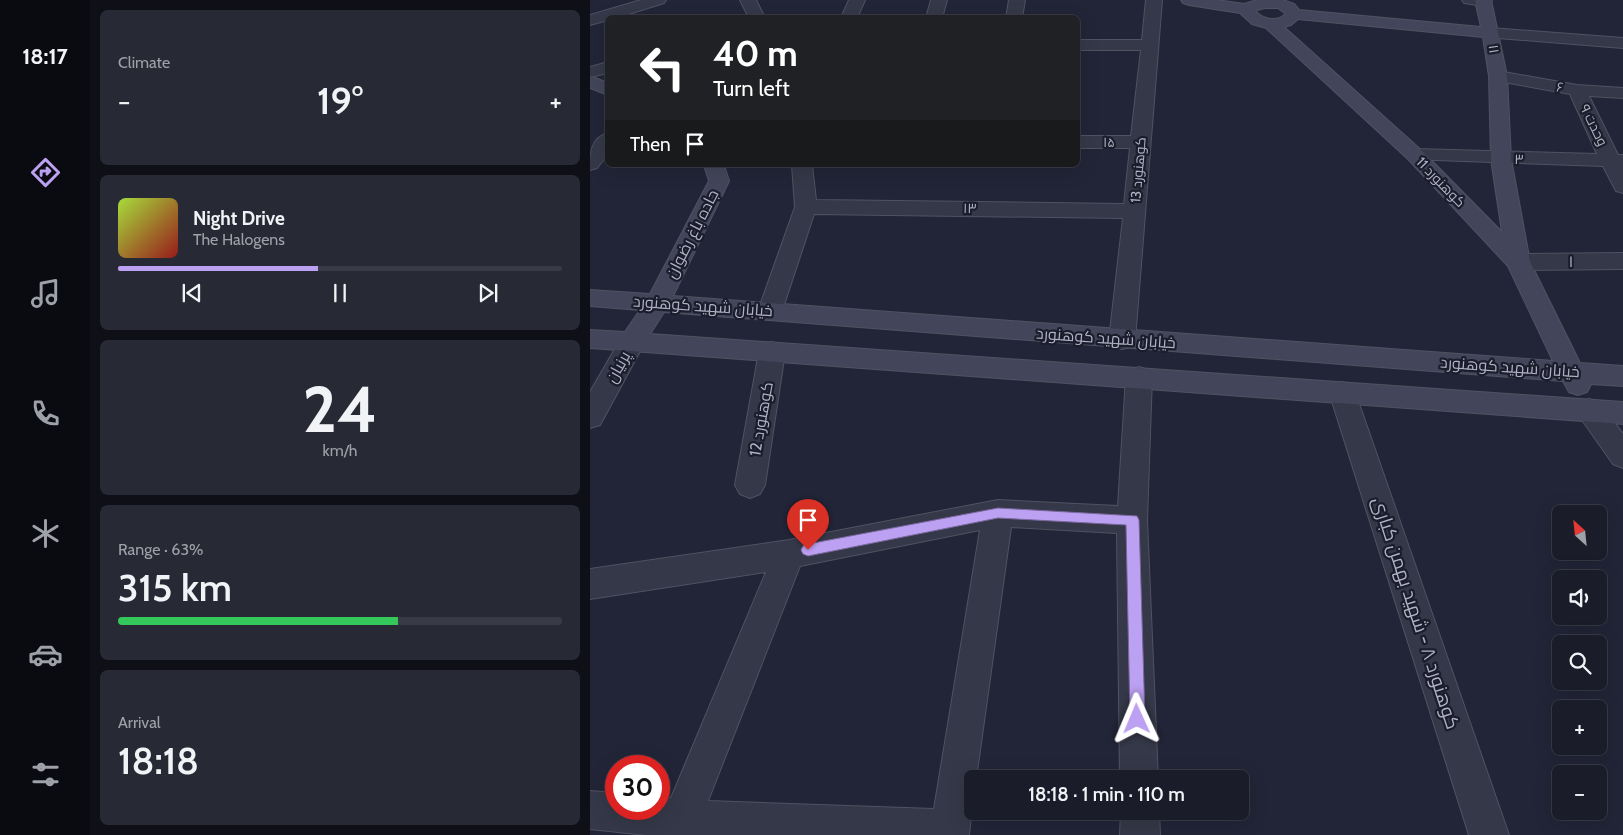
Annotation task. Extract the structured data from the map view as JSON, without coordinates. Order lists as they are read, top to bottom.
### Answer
{
  "streets": {
    "street": [
      "۱۱",
      "۶",
      "۹ وحدت",
      "۱۵",
      "۳",
      "کوهنورد 13",
      "کوهنورد 11",
      "۱۳",
      "جاده باغ رضوان",
      "۱",
      "خیابان شهید کوهنورد",
      "پرنیان",
      "کوهنورد 12",
      "کوهنورد ۸ - شهید بهمن کباری"
    ]
  },
  "crossings": [
    ["۱۱", "۶"],
    ["۱۱", "۳"],
    ["۱۱", "کوهنورد 11"],
    ["۱۱", "۱"],
    ["۶", "۹ وحدت"],
    ["۹ وحدت", "۳"],
    ["۱۵", "کوهنورد 13"],
    ["۳", "کوهنورد 11"],
    ["کوهنورد 13", "۱۳"],
    ["کوهنورد 13", "خیابان شهید کوهنورد"],
    ["کوهنورد 11", "۱"],
    ["کوهنورد 11", "خیابان شهید کوهنورد"],
    ["جاده باغ رضوان", "خیابان شهید کوهنورد"],
    ["جاده باغ رضوان", "پرنیان"]
  ],
  "north": "top left",
  "page": {
    "tabs": "18:17",
    "tile": [
      "Climate",
      ["24", "km/h"],
      ["Range · 63%", "315 km"],
      ["Arrival", "18:18"]
    ],
    "turn": ["40 m", "Turn left"],
    "heat": ["−", "19°", "+"],
    "then": "Then",
    "song": ["Night Drive", "The Halogens"],
    "map_buttons": ["+", "−"],
    "limit": "30",
    "trip": "18:18 · 1 min · 110 m"
  }
}
